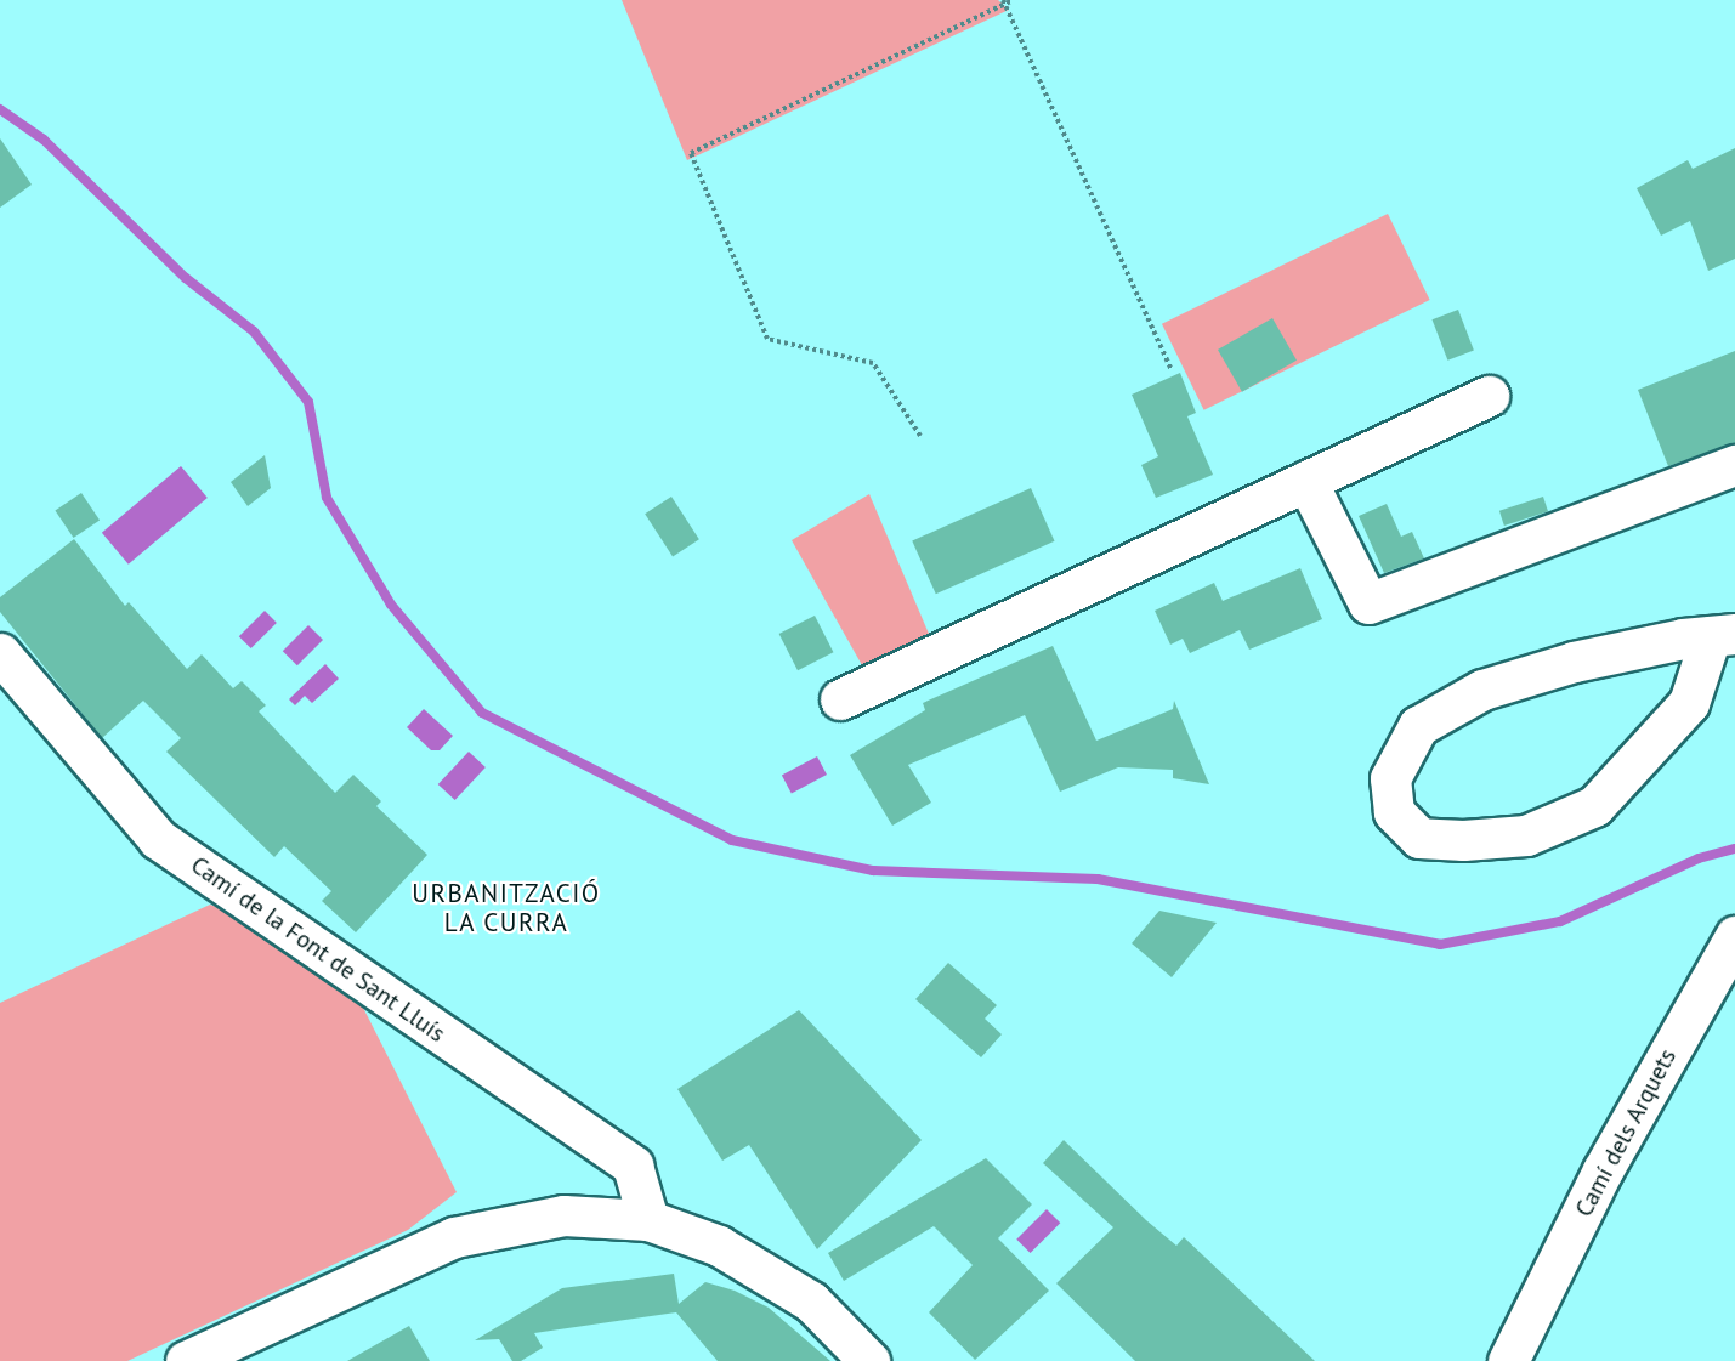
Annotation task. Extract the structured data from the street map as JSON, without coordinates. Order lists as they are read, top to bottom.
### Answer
{
  "streets": {
    "street": ["Camí de la Font de Sant Lluís", "Camí dels Arquets"]
  },
  "districts": ["URBANITZACIÓ LA CURRA"]
}
